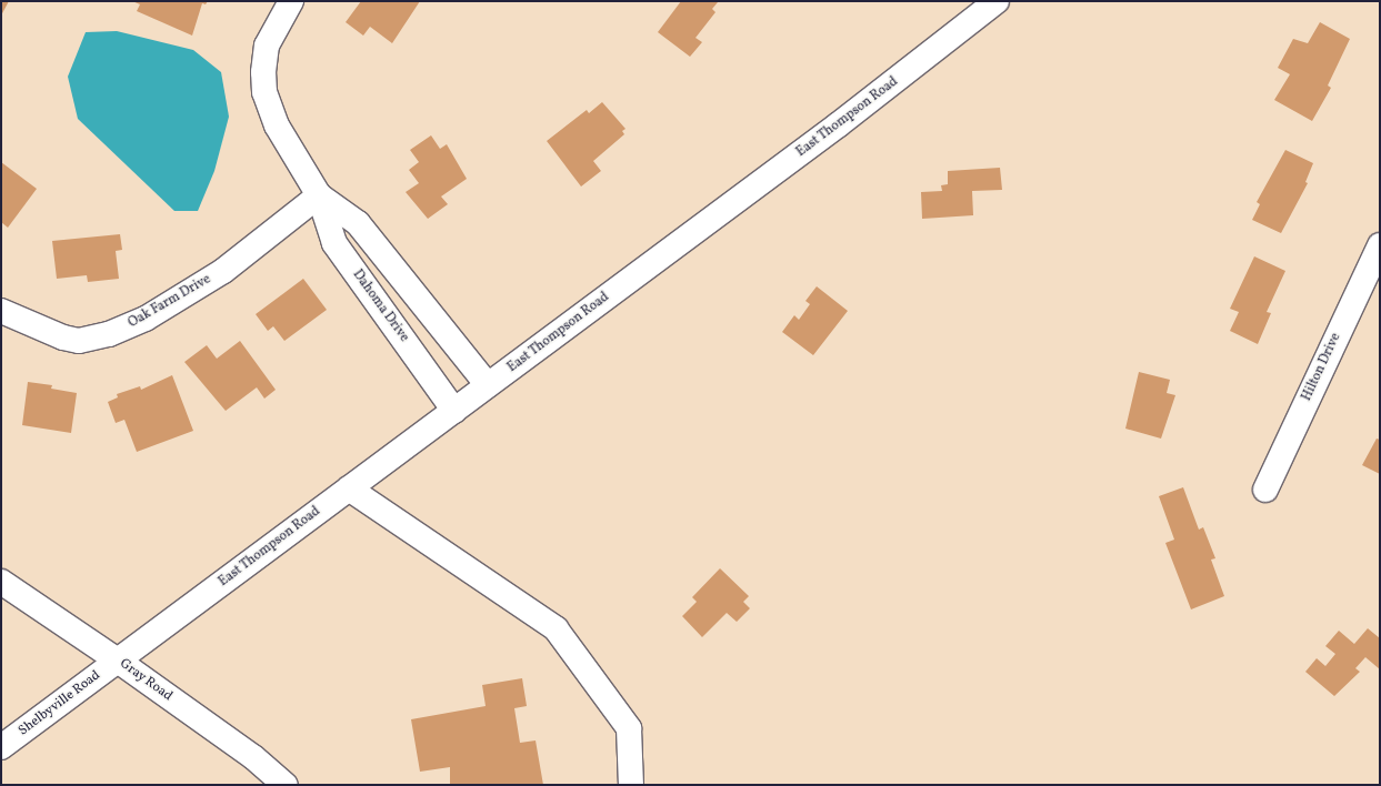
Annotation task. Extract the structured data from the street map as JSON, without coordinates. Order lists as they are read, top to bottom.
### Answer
{
  "streets": {
    "street": [
      "East Thompson Road",
      "Oak Farm Drive",
      "Dahoma Drive",
      "Hilton Drive",
      "Gray Road",
      "Shelbyville Road"
    ]
  },
  "crossings": [
    ["East Thompson Road", "Dahoma Drive"],
    ["East Thompson Road", "Gray Road"],
    ["East Thompson Road", "Shelbyville Road"],
    ["Oak Farm Drive", "Dahoma Drive"],
    ["Gray Road", "Shelbyville Road"]
  ]
}
